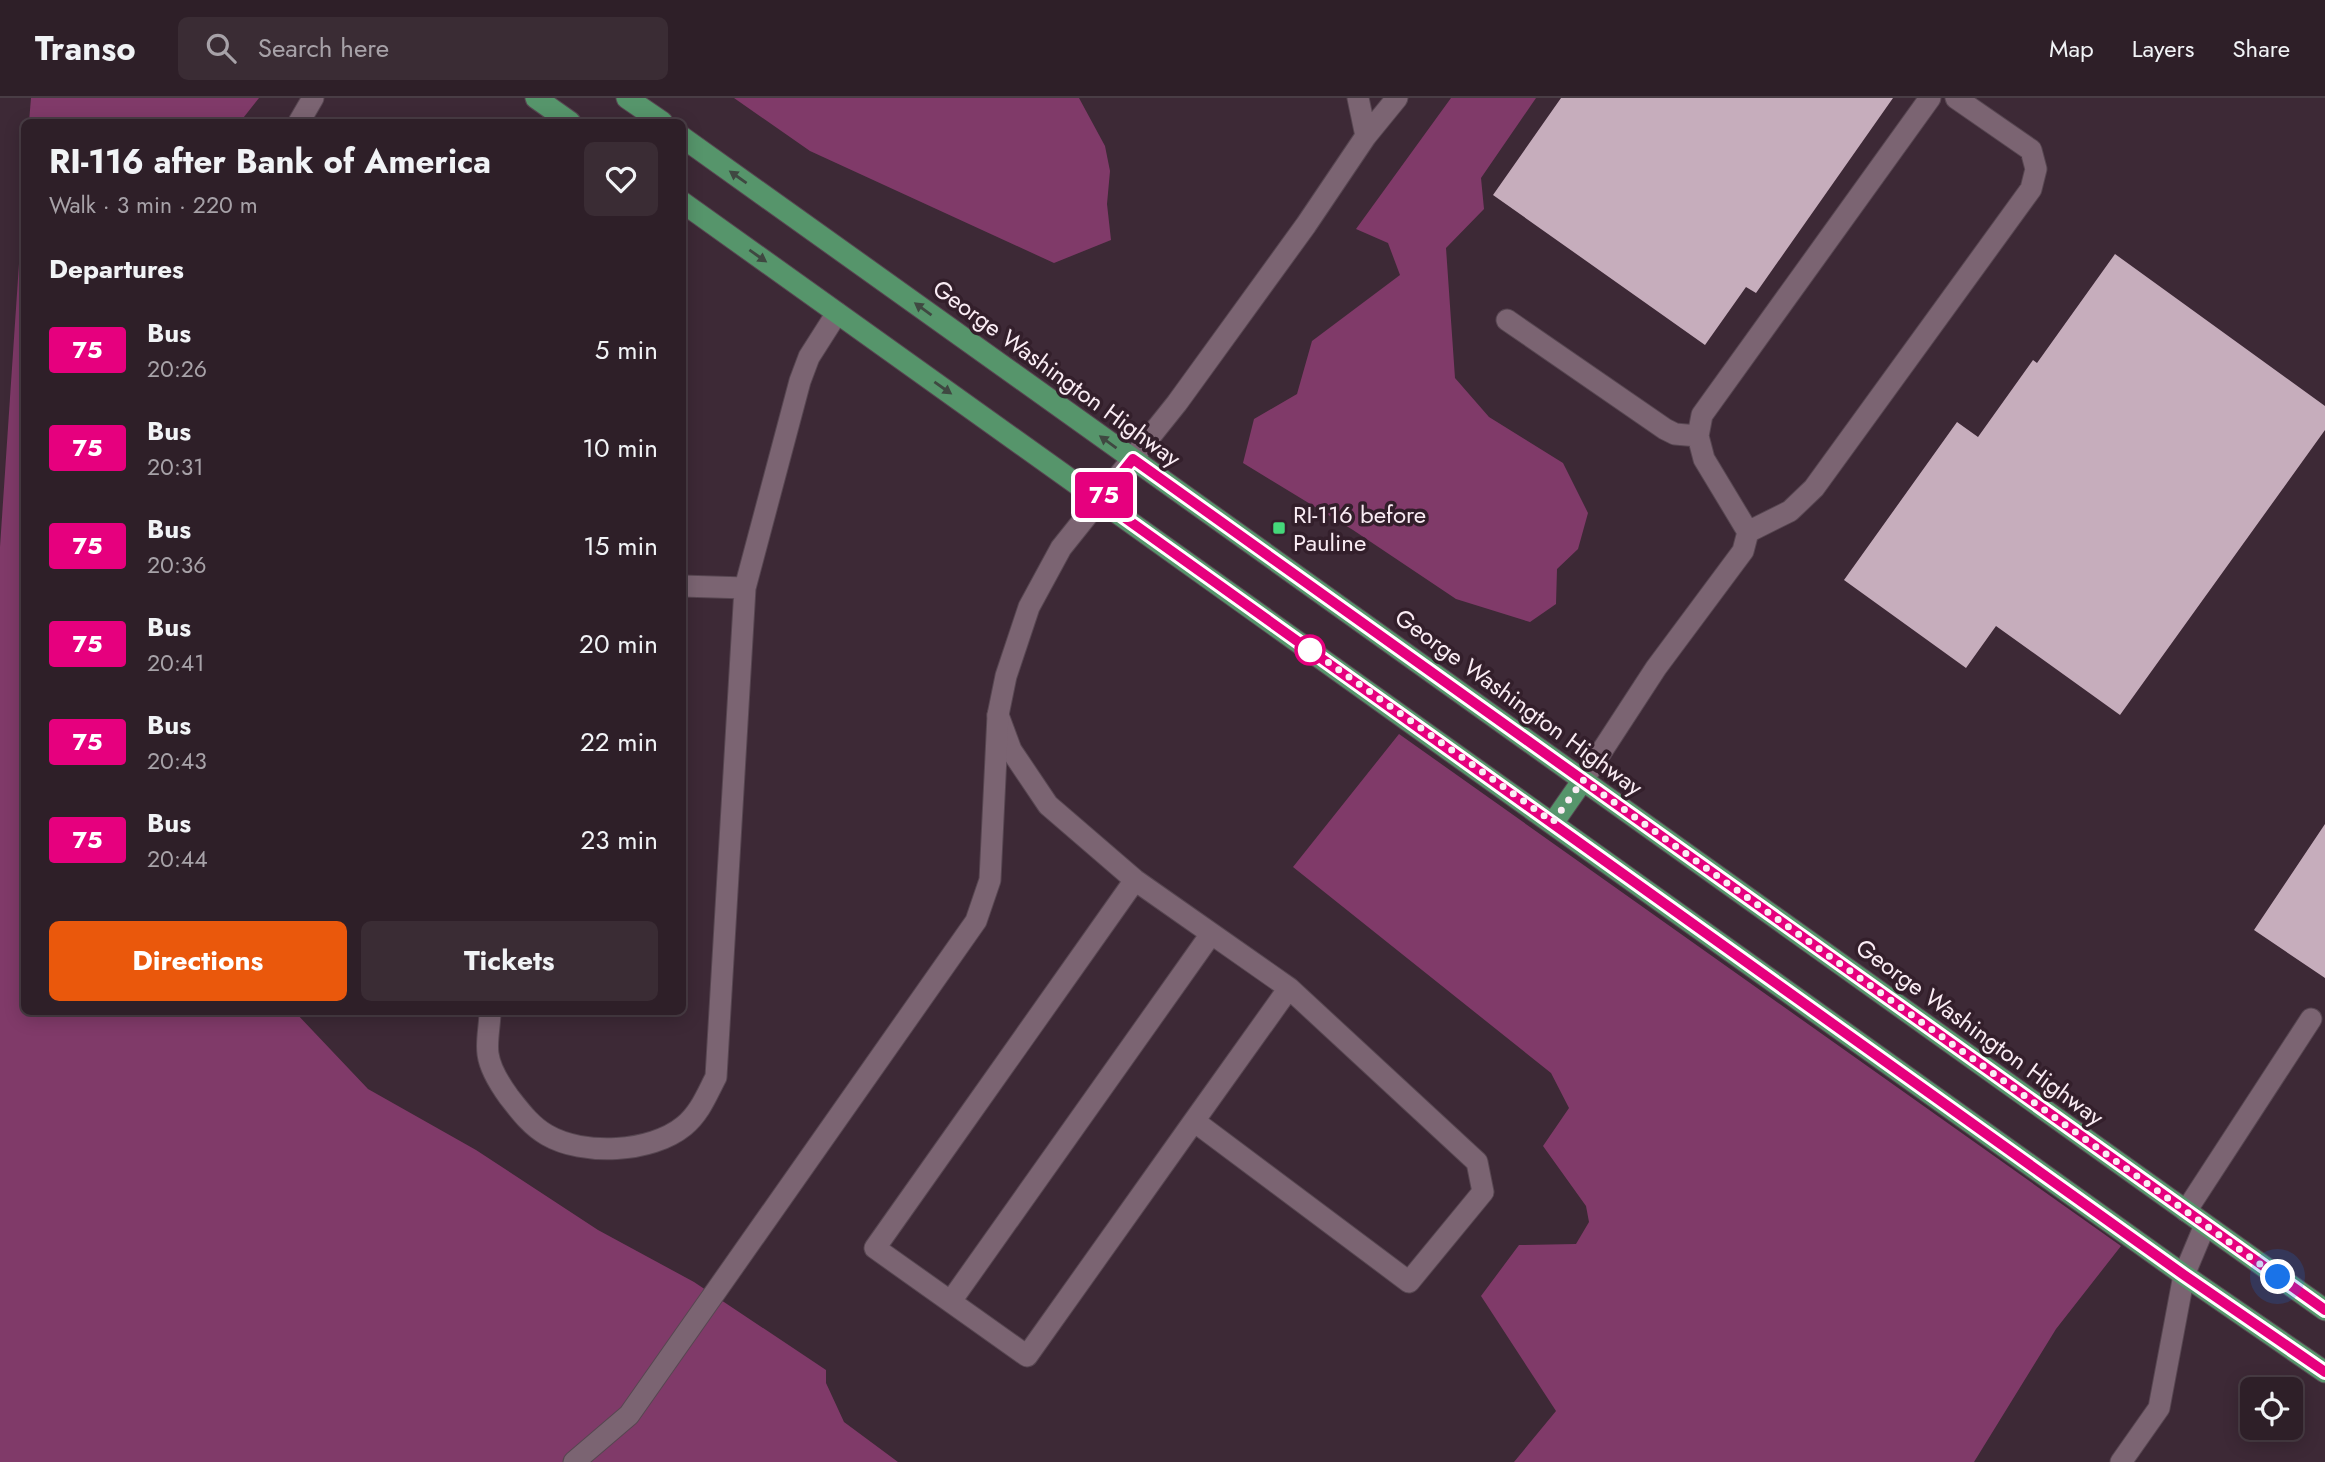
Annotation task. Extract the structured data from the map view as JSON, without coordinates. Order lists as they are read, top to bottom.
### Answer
{
  "streets": {
    "main road": ["George Washington Highway"]
  },
  "places": {
    "transit": ["RI-116 before Pauline"]
  },
  "lines": ["bus line 75"],
  "page": {
    "header": "Transo",
    "search": "Search here",
    "nav": ["Map", "Layers", "Share"],
    "on_map": "75",
    "heading": [
      ["RI-116 after Bank of America", "Walk · 3 min · 220 m"],
      "Departures"
    ],
    "list": [
      {
        "mark": "75",
        "name": "Bus",
        "note": "20:26",
        "value": "5 min"
      },
      {
        "mark": "75",
        "name": "Bus",
        "note": "20:31",
        "value": "10 min"
      },
      {
        "mark": "75",
        "name": "Bus",
        "note": "20:36",
        "value": "15 min"
      },
      {
        "mark": "75",
        "name": "Bus",
        "note": "20:41",
        "value": "20 min"
      },
      {
        "mark": "75",
        "name": "Bus",
        "note": "20:43",
        "value": "22 min"
      },
      {
        "mark": "75",
        "name": "Bus",
        "note": "20:44",
        "value": "23 min"
      }
    ],
    "buttons": ["Directions", "Tickets"]
  }
}
